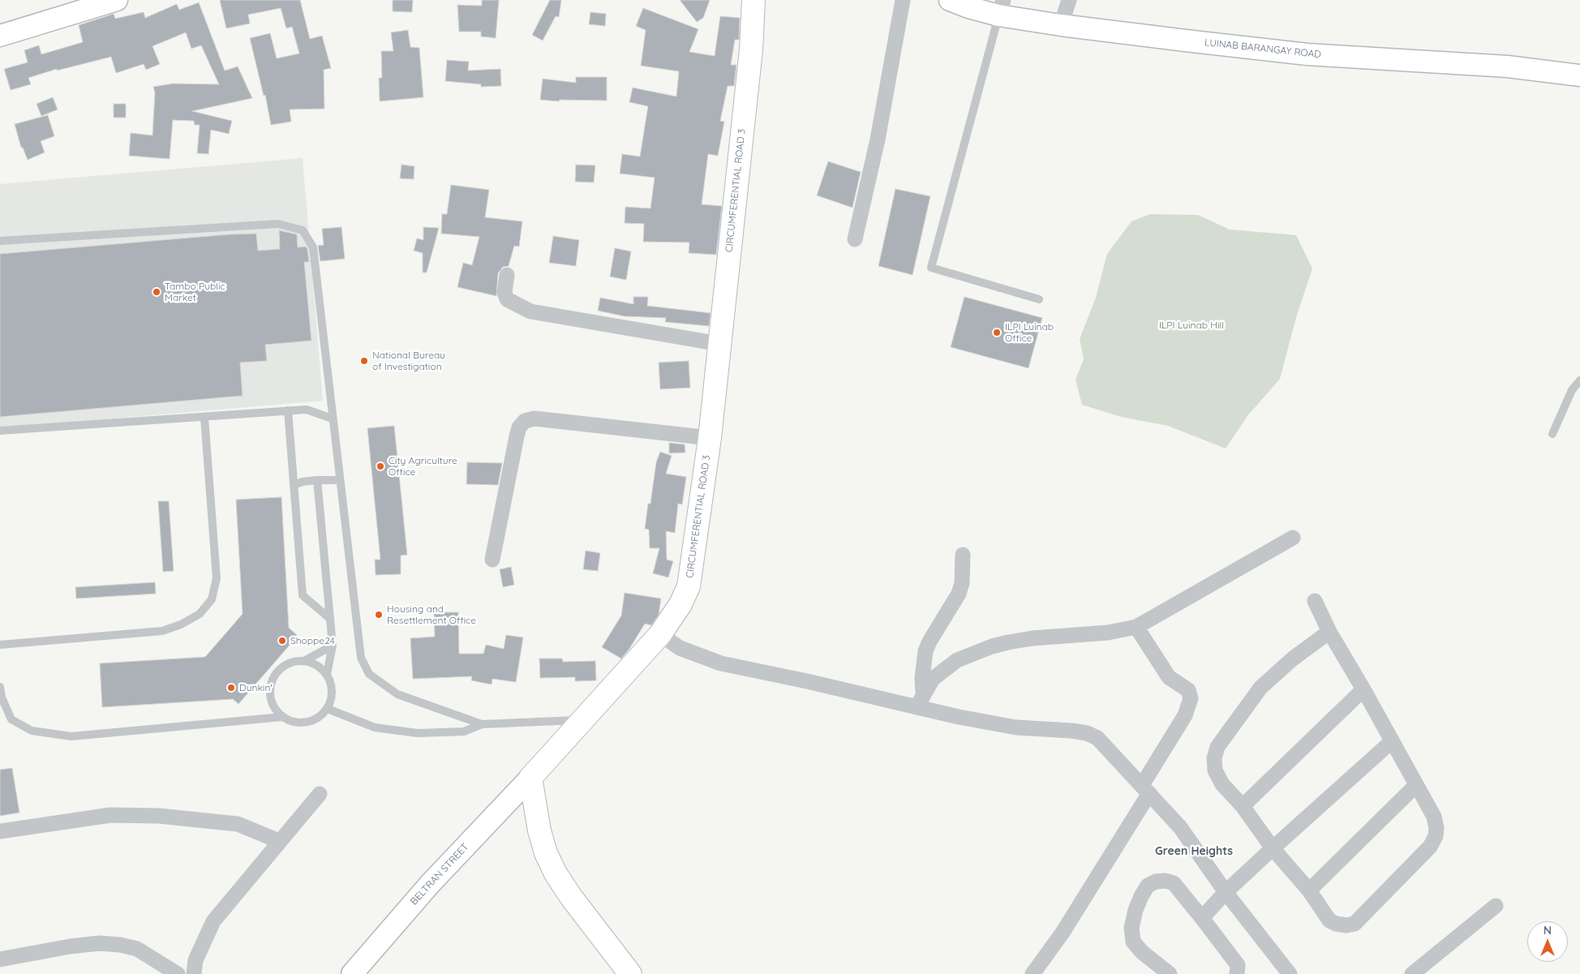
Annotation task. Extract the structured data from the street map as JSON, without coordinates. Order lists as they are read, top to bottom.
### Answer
{
  "streets": {
    "main road": ["CIRCUMFERENTIAL ROAD 3"],
    "street": ["LUINAB BARANGAY ROAD", "BELTRAN STREET"]
  },
  "crossings": [
    ["CIRCUMFERENTIAL ROAD 3", "BELTRAN STREET"]
  ],
  "districts": ["Green Heights"],
  "parks": ["ILPI Luinab Hill"],
  "places": [
    "Tambo Public Market",
    "ILPI Luinab Office",
    "National Bureau of Investigation",
    "City Agriculture Office",
    "Housing and Resettlement Office",
    "Shoppe24",
    "Dunkin'"
  ],
  "north": "top"
}
